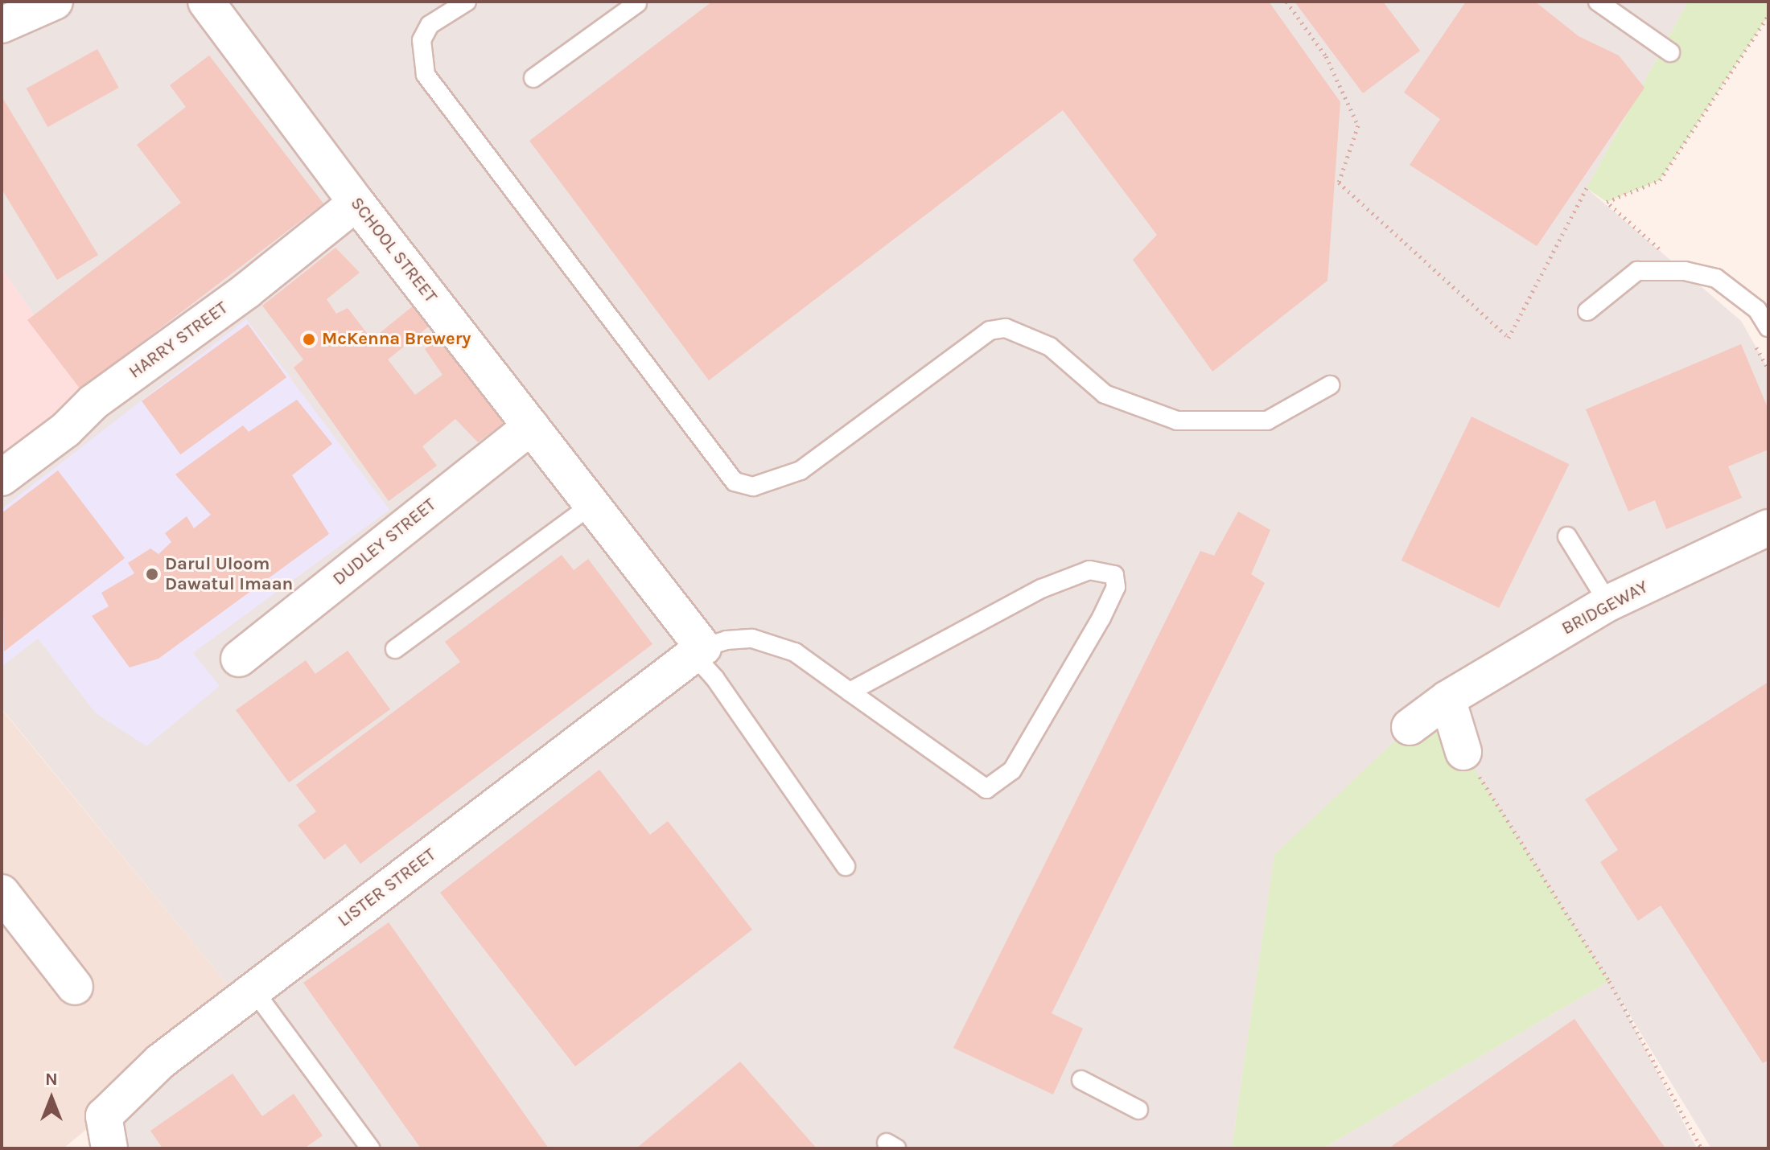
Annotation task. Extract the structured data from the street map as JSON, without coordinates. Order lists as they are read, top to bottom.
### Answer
{
  "streets": {
    "street": [
      "SCHOOL STREET",
      "HARRY STREET",
      "DUDLEY STREET",
      "BRIDGEWAY",
      "LISTER STREET"
    ]
  },
  "crossings": [
    ["SCHOOL STREET", "HARRY STREET"],
    ["SCHOOL STREET", "DUDLEY STREET"],
    ["SCHOOL STREET", "LISTER STREET"]
  ],
  "places": ["McKenna Brewery", "Darul Uloom Dawatul Imaan"],
  "north": "top"
}
